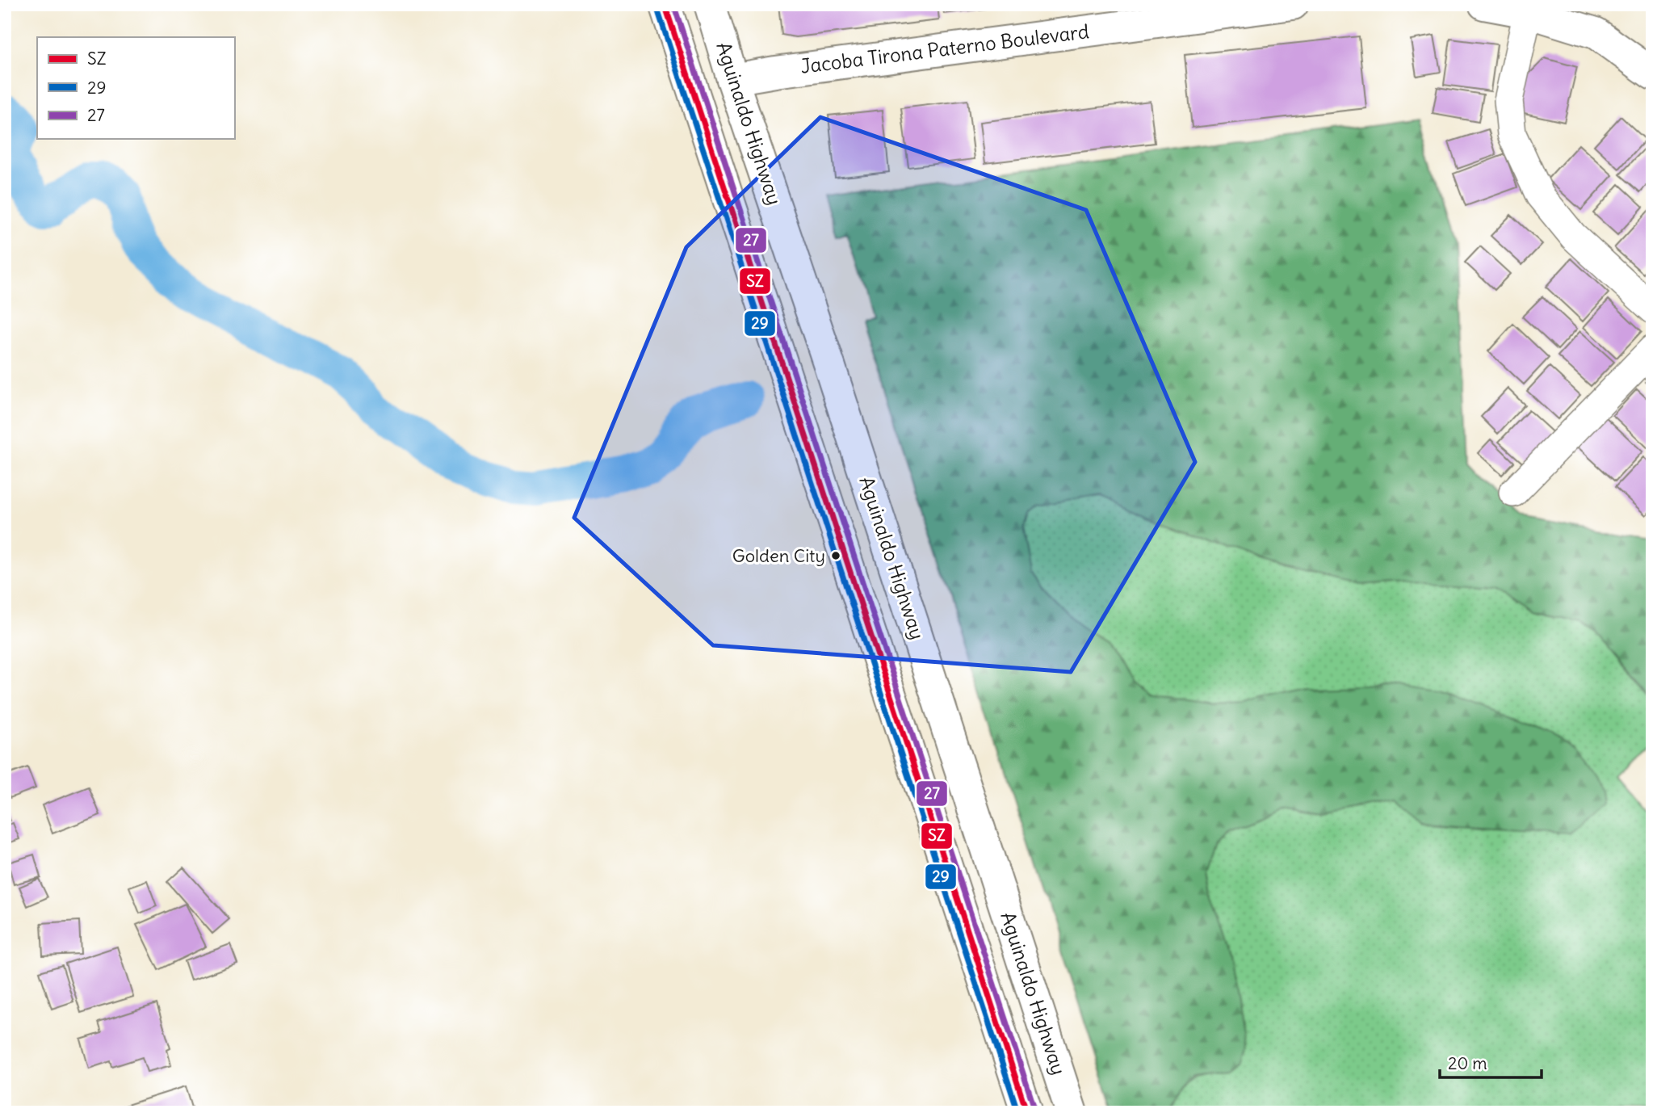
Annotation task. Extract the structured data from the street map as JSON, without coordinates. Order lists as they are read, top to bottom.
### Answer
{
  "streets": {
    "main road": ["Jacoba Tirona Paterno Boulevard", "Aguinaldo Highway"]
  },
  "crossings": [
    ["Jacoba Tirona Paterno Boulevard", "Aguinaldo Highway"]
  ],
  "places": ["Golden City"],
  "lines": ["transit line SZ", "transit line 27", "transit line 29"],
  "legend": ["SZ", "29", "27"],
  "scale_bar": "20 m"
}
